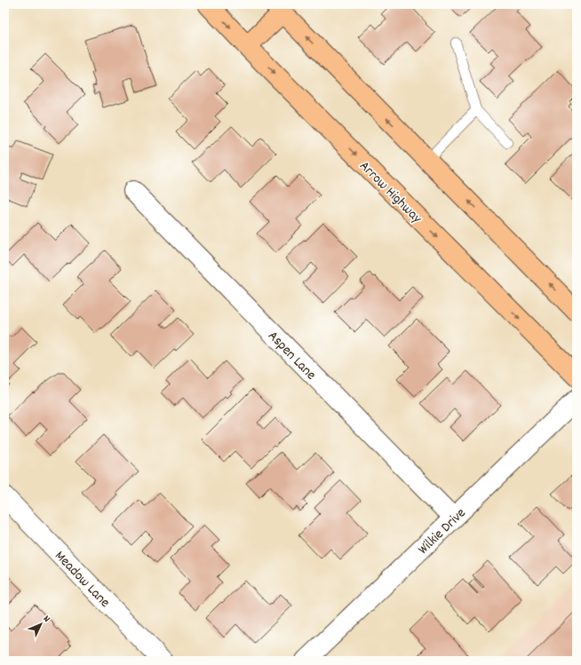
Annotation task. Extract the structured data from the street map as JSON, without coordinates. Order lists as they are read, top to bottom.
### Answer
{
  "streets": {
    "main road": ["Arrow Highway"],
    "street": ["Aspen Lane", "Wilkie Drive", "Meadow Lane"]
  },
  "crossings": [
    ["Aspen Lane", "Wilkie Drive"]
  ],
  "north": "top right"
}
